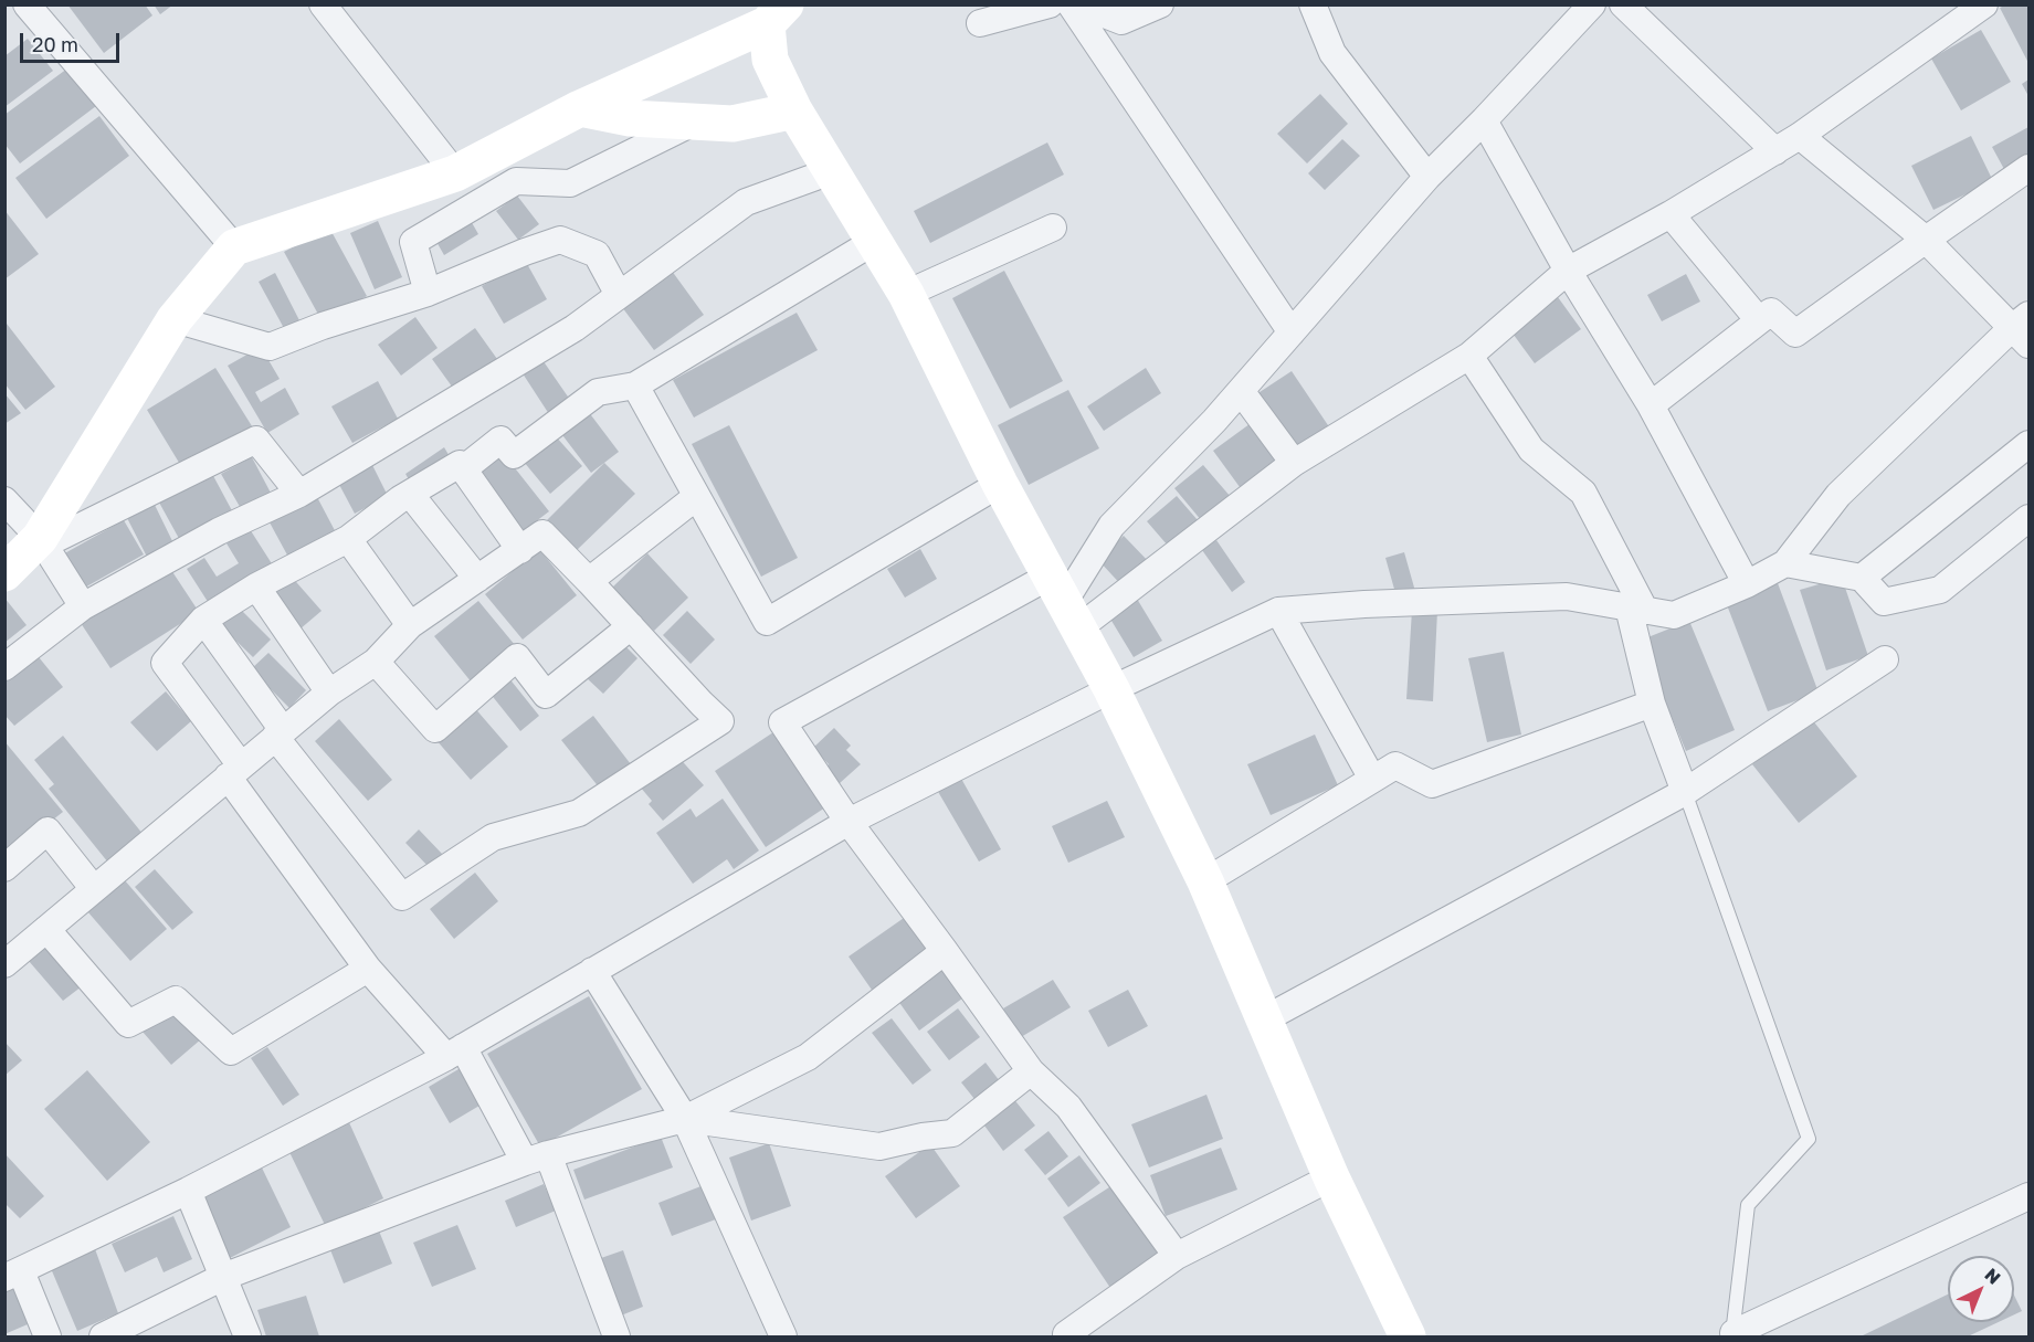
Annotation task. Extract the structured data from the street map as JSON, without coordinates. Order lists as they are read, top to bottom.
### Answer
{
  "scale_bar": "20 m",
  "north": "top right"
}
